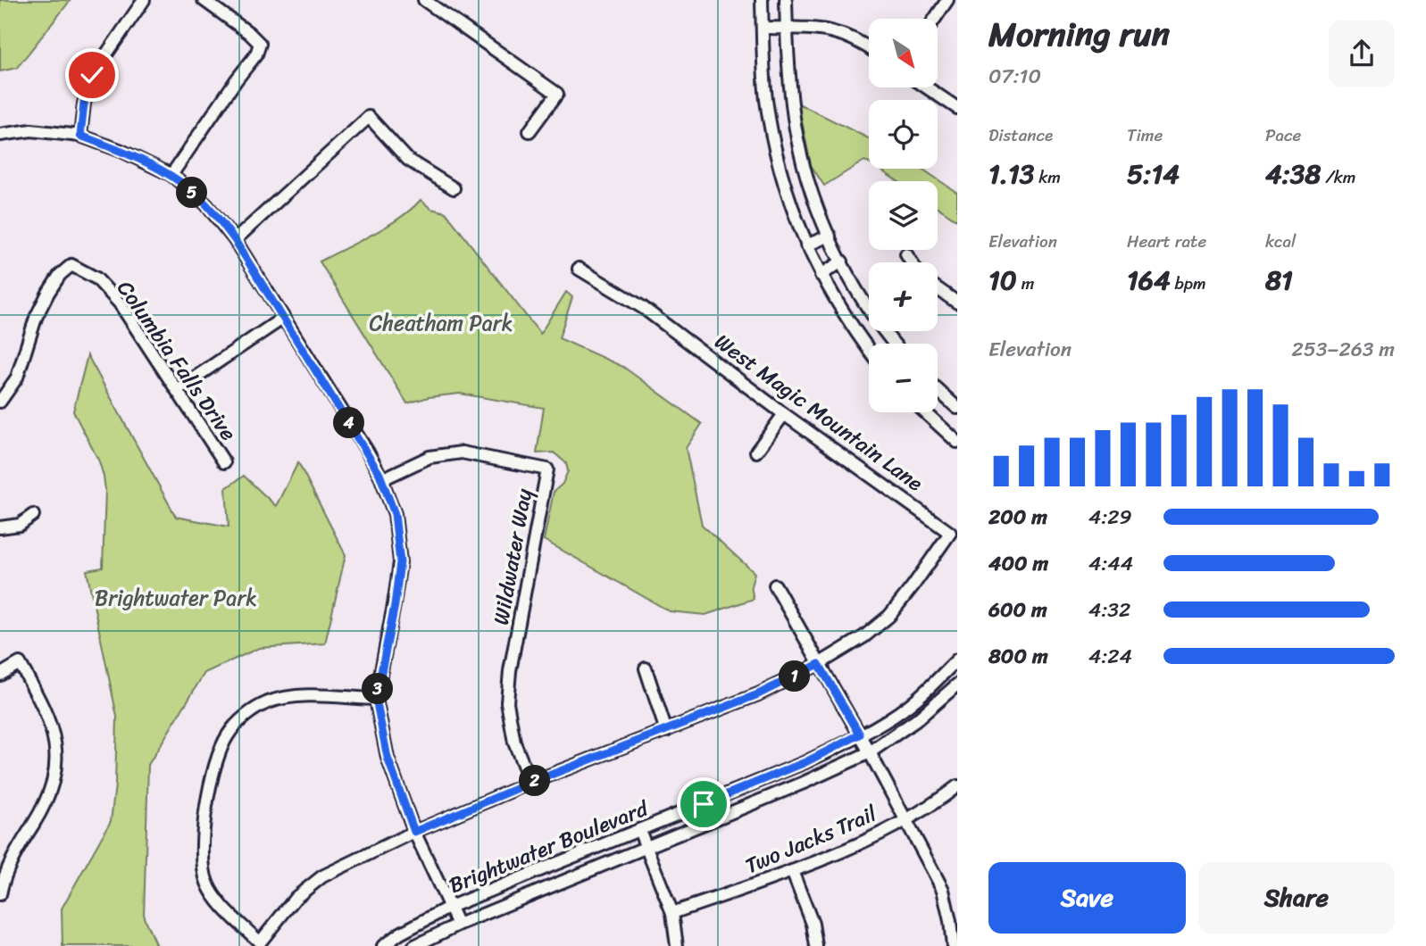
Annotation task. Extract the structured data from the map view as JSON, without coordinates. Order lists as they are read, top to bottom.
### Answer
{
  "streets": {
    "street": [
      "Columbia Falls Drive",
      "West Magic Mountain Lane",
      "Wildwater Way",
      "Two Jacks Trail",
      "Brightwater Boulevard"
    ]
  },
  "crossings": [
    ["West Magic Mountain Lane", "Wildwater Way"]
  ],
  "parks": ["Cheatham Park", "Brightwater Park"],
  "north": "bottom right",
  "page": {
    "heading": ["Morning run", "07:10"],
    "map_buttons": ["+", "−"],
    "stats": [
      ["Distance", "1.13 km"],
      ["Time", "5:14"],
      ["Pace", "4:38 /km"],
      ["Elevation", "10 m"],
      ["Heart rate", "164 bpm"],
      ["kcal", "81"]
    ],
    "pins": [
      "5",
      "4",
      "1",
      "3",
      "2"
    ],
    "chart": ["Elevation", "253–263 m"],
    "list": [
      {
        "name": "200 m",
        "note": "4:29"
      },
      {
        "name": "400 m",
        "note": "4:44"
      },
      {
        "name": "600 m",
        "note": "4:32"
      },
      {
        "name": "800 m",
        "note": "4:24"
      }
    ],
    "buttons": ["Save", "Share"]
  }
}
